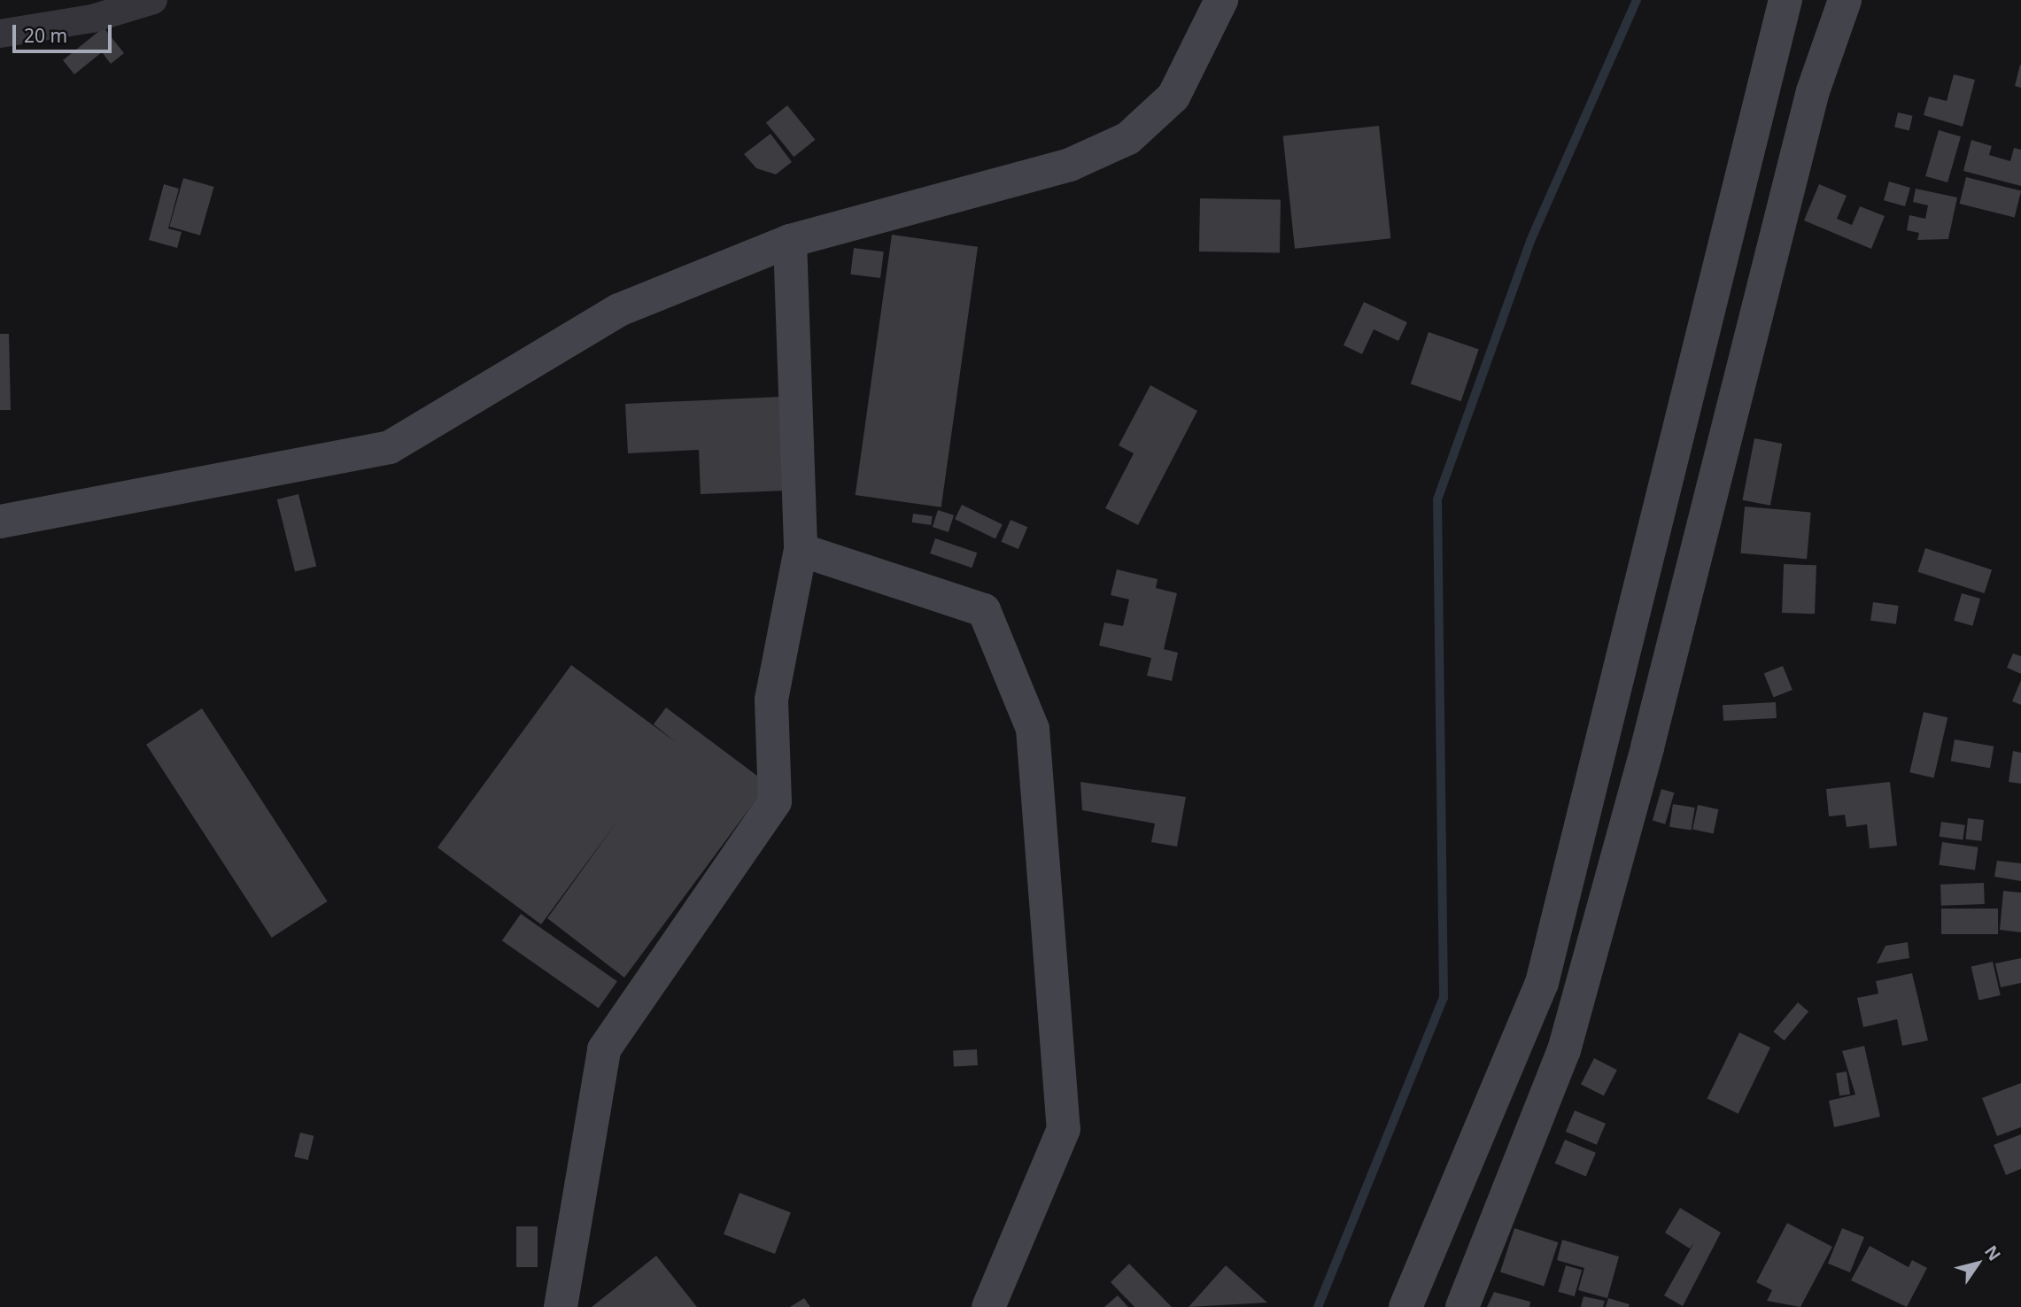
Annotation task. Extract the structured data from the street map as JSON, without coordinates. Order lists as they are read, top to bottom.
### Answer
{
  "scale_bar": "20 m",
  "north": "top right"
}
